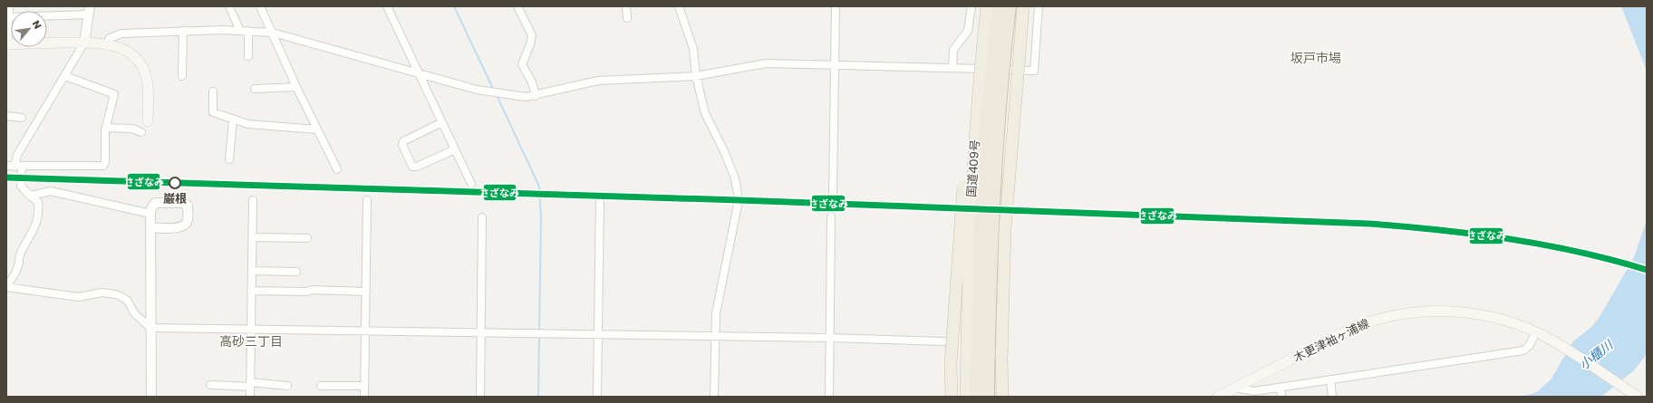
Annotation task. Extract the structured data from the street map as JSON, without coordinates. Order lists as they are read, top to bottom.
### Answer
{
  "streets": {
    "highway": ["国道409号"],
    "main road": ["木更津袖ヶ浦線"]
  },
  "districts": ["坂戸市場", "高砂三丁目"],
  "water": ["小櫃川"],
  "places": ["巌根"],
  "lines": ["transit line さざなみ"],
  "north": "top right"
}
